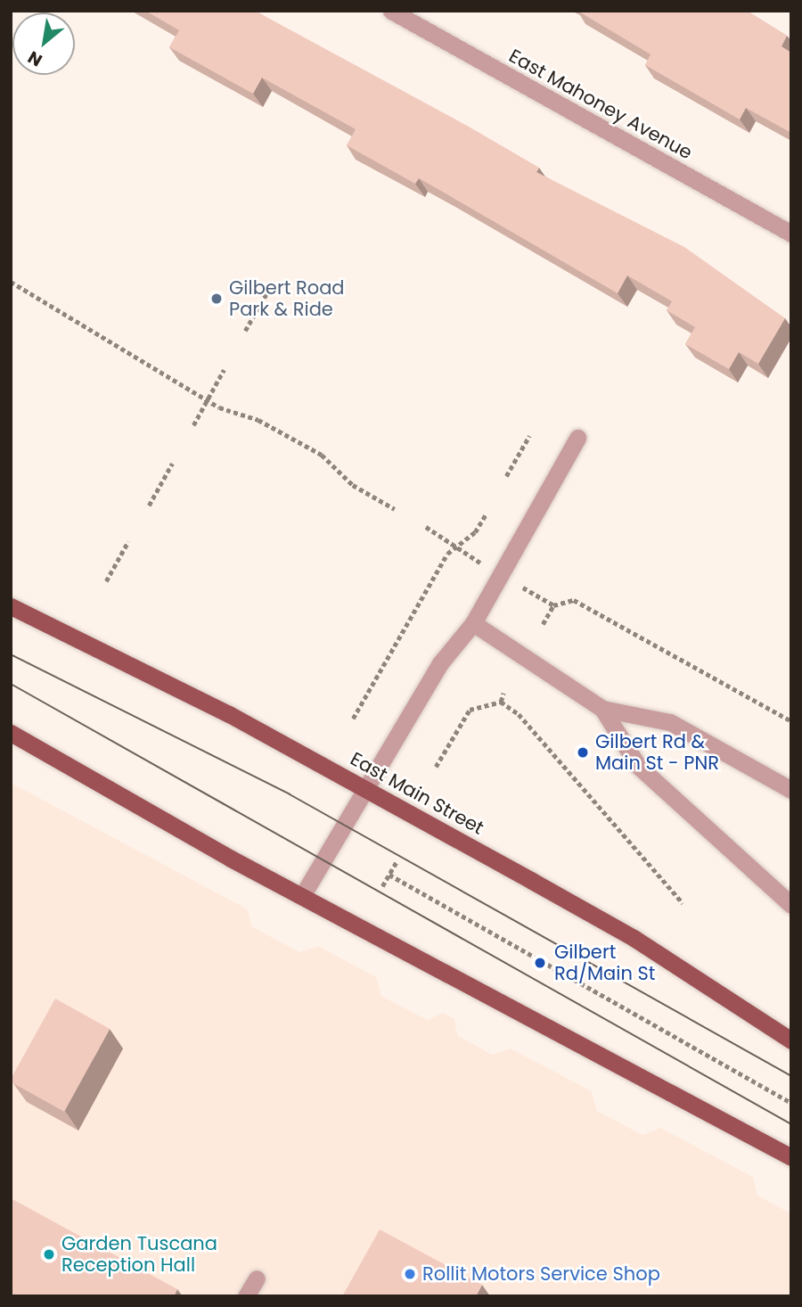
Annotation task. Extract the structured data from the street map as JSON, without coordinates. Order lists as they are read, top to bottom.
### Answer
{
  "streets": {
    "main road": ["East Main Street"],
    "street": ["East Mahoney Avenue"]
  },
  "places": [
    "Gilbert Road Park & Ride",
    "Gilbert Rd & Main St - PNR",
    "Gilbert Rd/Main St",
    "Garden Tuscana Reception Hall",
    "Rollit Motors Service Shop"
  ],
  "north": "bottom left"
}
